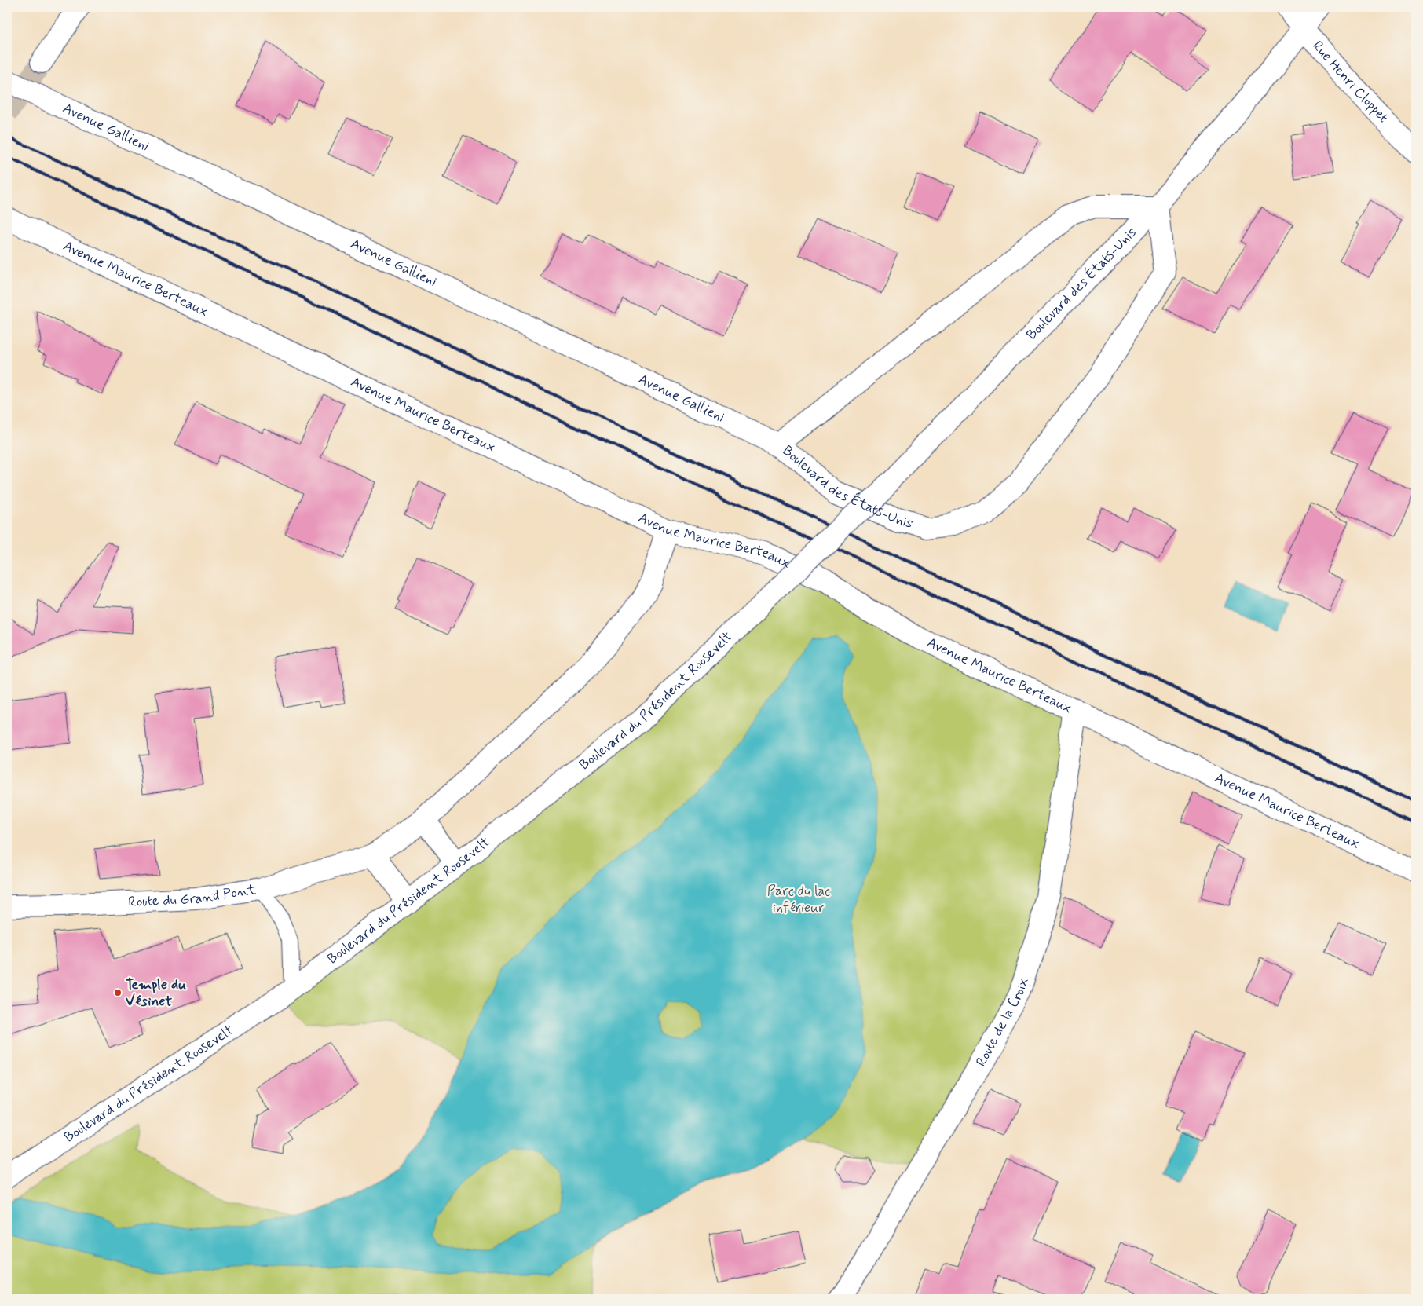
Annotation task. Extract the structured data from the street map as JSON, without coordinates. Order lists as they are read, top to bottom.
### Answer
{
  "streets": {
    "street": [
      "Rue Henri Cloppet",
      "Avenue Gallieni",
      "Avenue Maurice Berteaux",
      "Boulevard des États-Unis",
      "Boulevard du Président Roosevelt",
      "Route du Grand Pont",
      "Route de la Croix"
    ]
  },
  "crossings": [
    ["Rue Henri Cloppet", "Boulevard des États-Unis"],
    ["Avenue Gallieni", "Boulevard des États-Unis"],
    ["Avenue Maurice Berteaux", "Route de la Croix"],
    ["Boulevard des États-Unis", "Boulevard du Président Roosevelt"]
  ],
  "parks": ["Parc du lac inférieur"],
  "places": ["Temple du Vésinet"]
}
